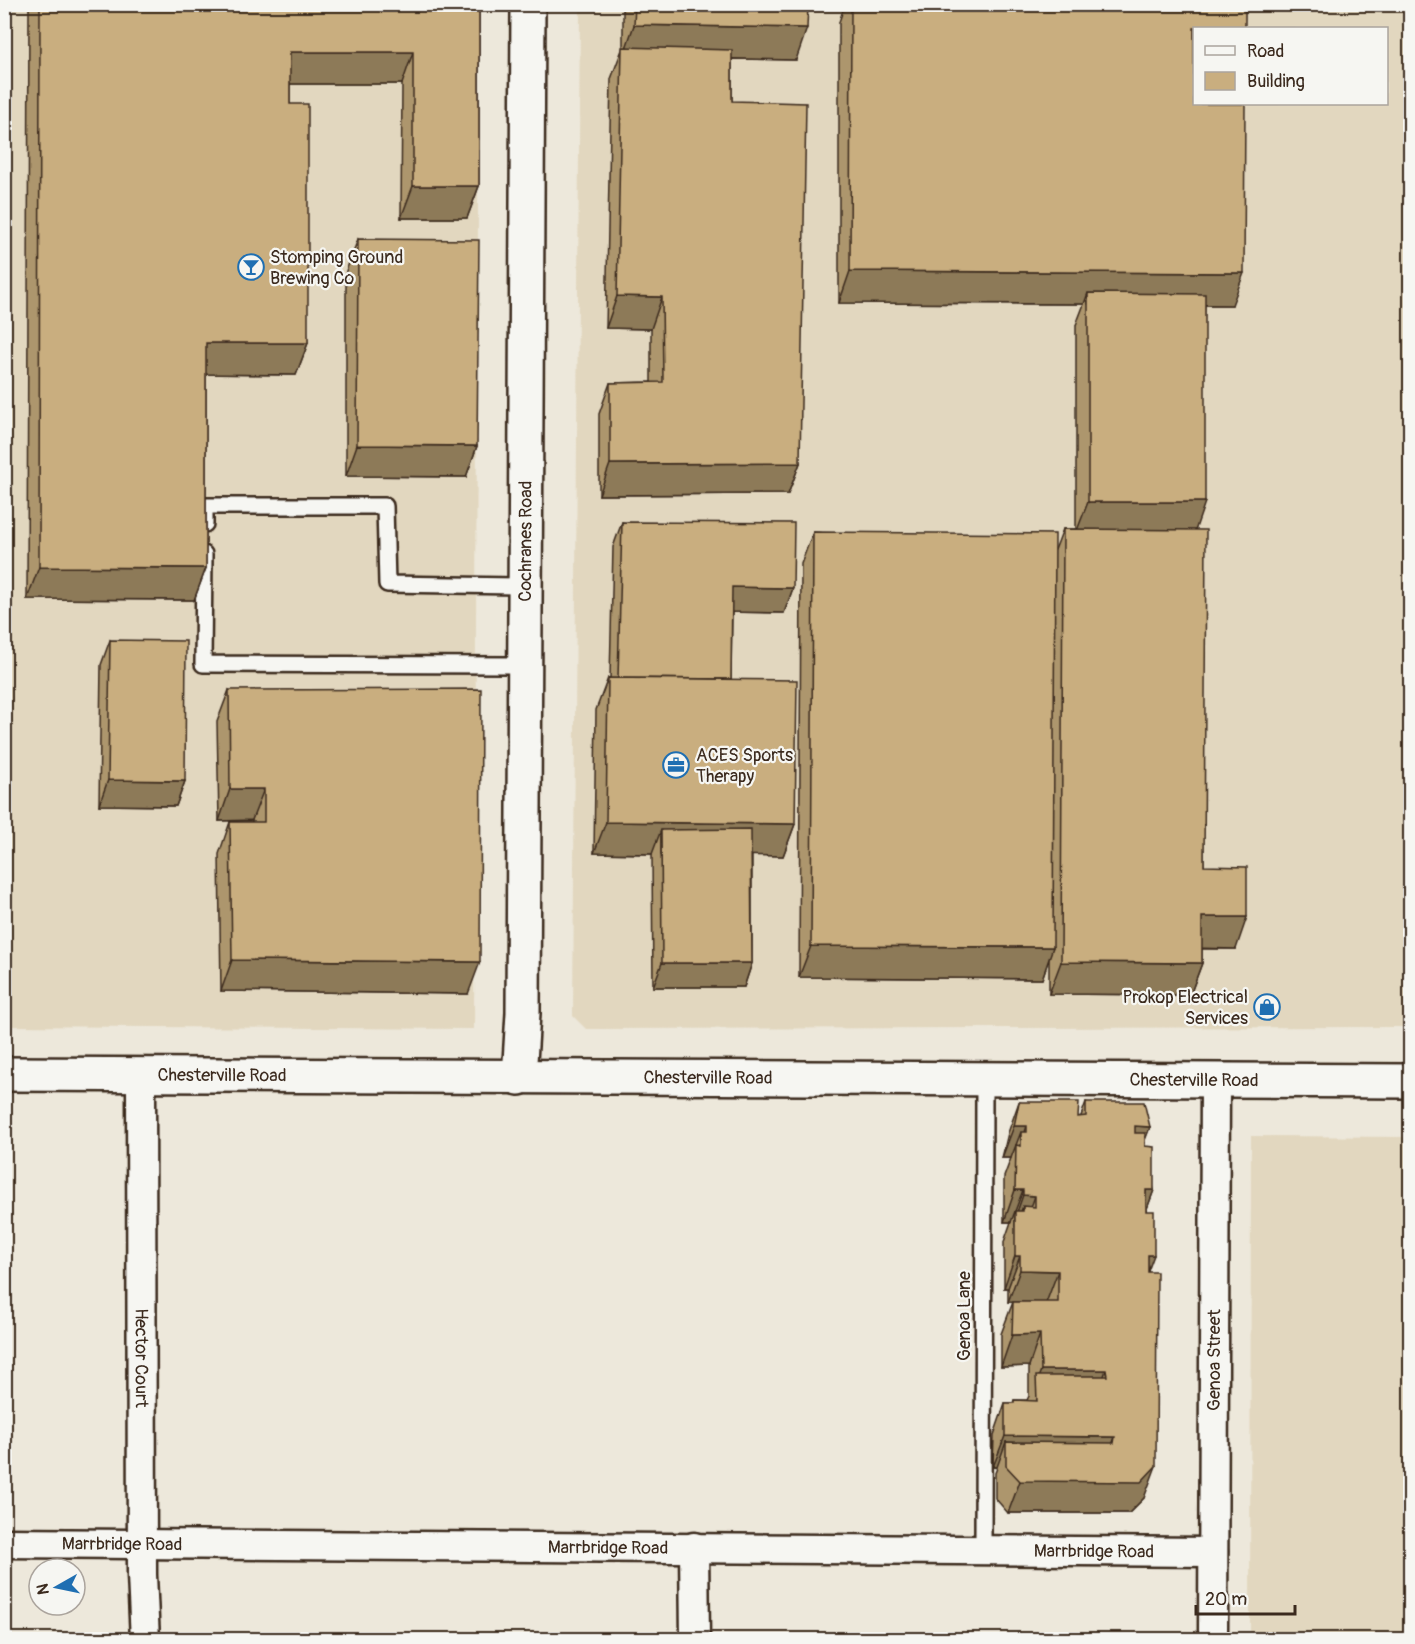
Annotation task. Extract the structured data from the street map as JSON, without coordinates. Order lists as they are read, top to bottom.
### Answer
{
  "streets": {
    "main road": ["Cochranes Road", "Chesterville Road"],
    "street": ["Hector Court", "Genoa Street", "Marrbridge Road"],
    "lane": ["Genoa Lane"]
  },
  "crossings": [
    ["Cochranes Road", "Chesterville Road"],
    ["Chesterville Road", "Genoa Lane"],
    ["Chesterville Road", "Hector Court"],
    ["Chesterville Road", "Genoa Street"],
    ["Genoa Lane", "Marrbridge Road"],
    ["Hector Court", "Marrbridge Road"],
    ["Genoa Street", "Marrbridge Road"]
  ],
  "places": {
    "bar": ["Stomping Ground Brewing Co"],
    "office": ["ACES Sports Therapy"],
    "shop": ["Prokop Electrical Services"]
  },
  "legend": ["Road", "Building"],
  "scale_bar": "20 m",
  "north": "left"
}
